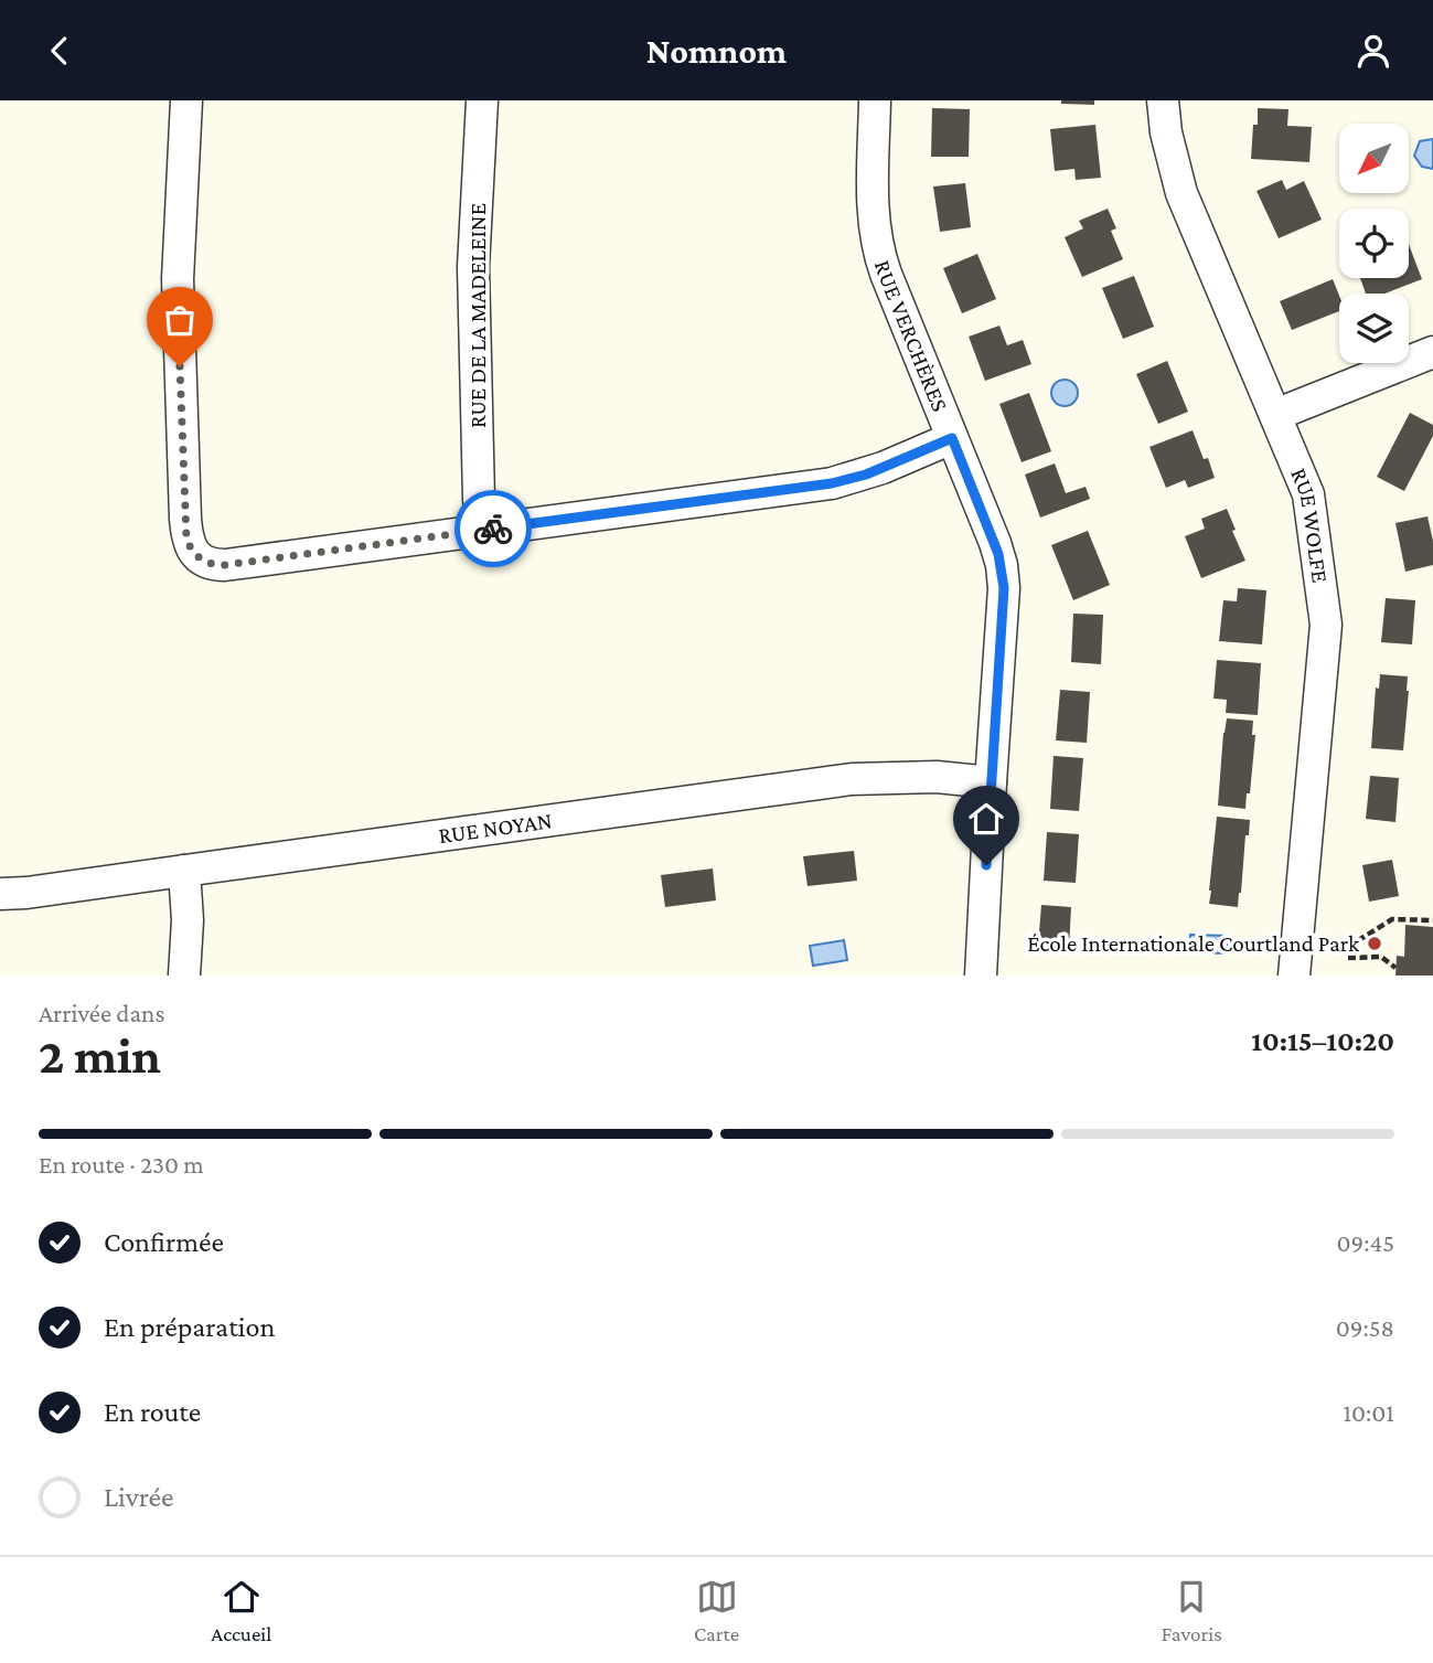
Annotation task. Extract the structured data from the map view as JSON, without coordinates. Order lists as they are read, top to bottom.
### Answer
{
  "streets": {
    "street": [
      "RUE DE LA MADELEINE",
      "RUE VERCHÈRES",
      "RUE WOLFE",
      "RUE NOYAN"
    ]
  },
  "crossings": [
    ["RUE VERCHÈRES", "RUE NOYAN"]
  ],
  "places": ["École Internationale Courtland Park"],
  "north": "bottom left",
  "page": {
    "header": "Nomnom",
    "heading": ["2 min", "Arrivée dans", "10:15–10:20"],
    "bar": "En route · 230 m",
    "list": [
      ["Confirmée", "09:45"],
      ["En préparation", "09:58"],
      ["En route", "10:01"],
      "Livrée"
    ],
    "tabs": ["Accueil", "Carte", "Favoris"]
  }
}
